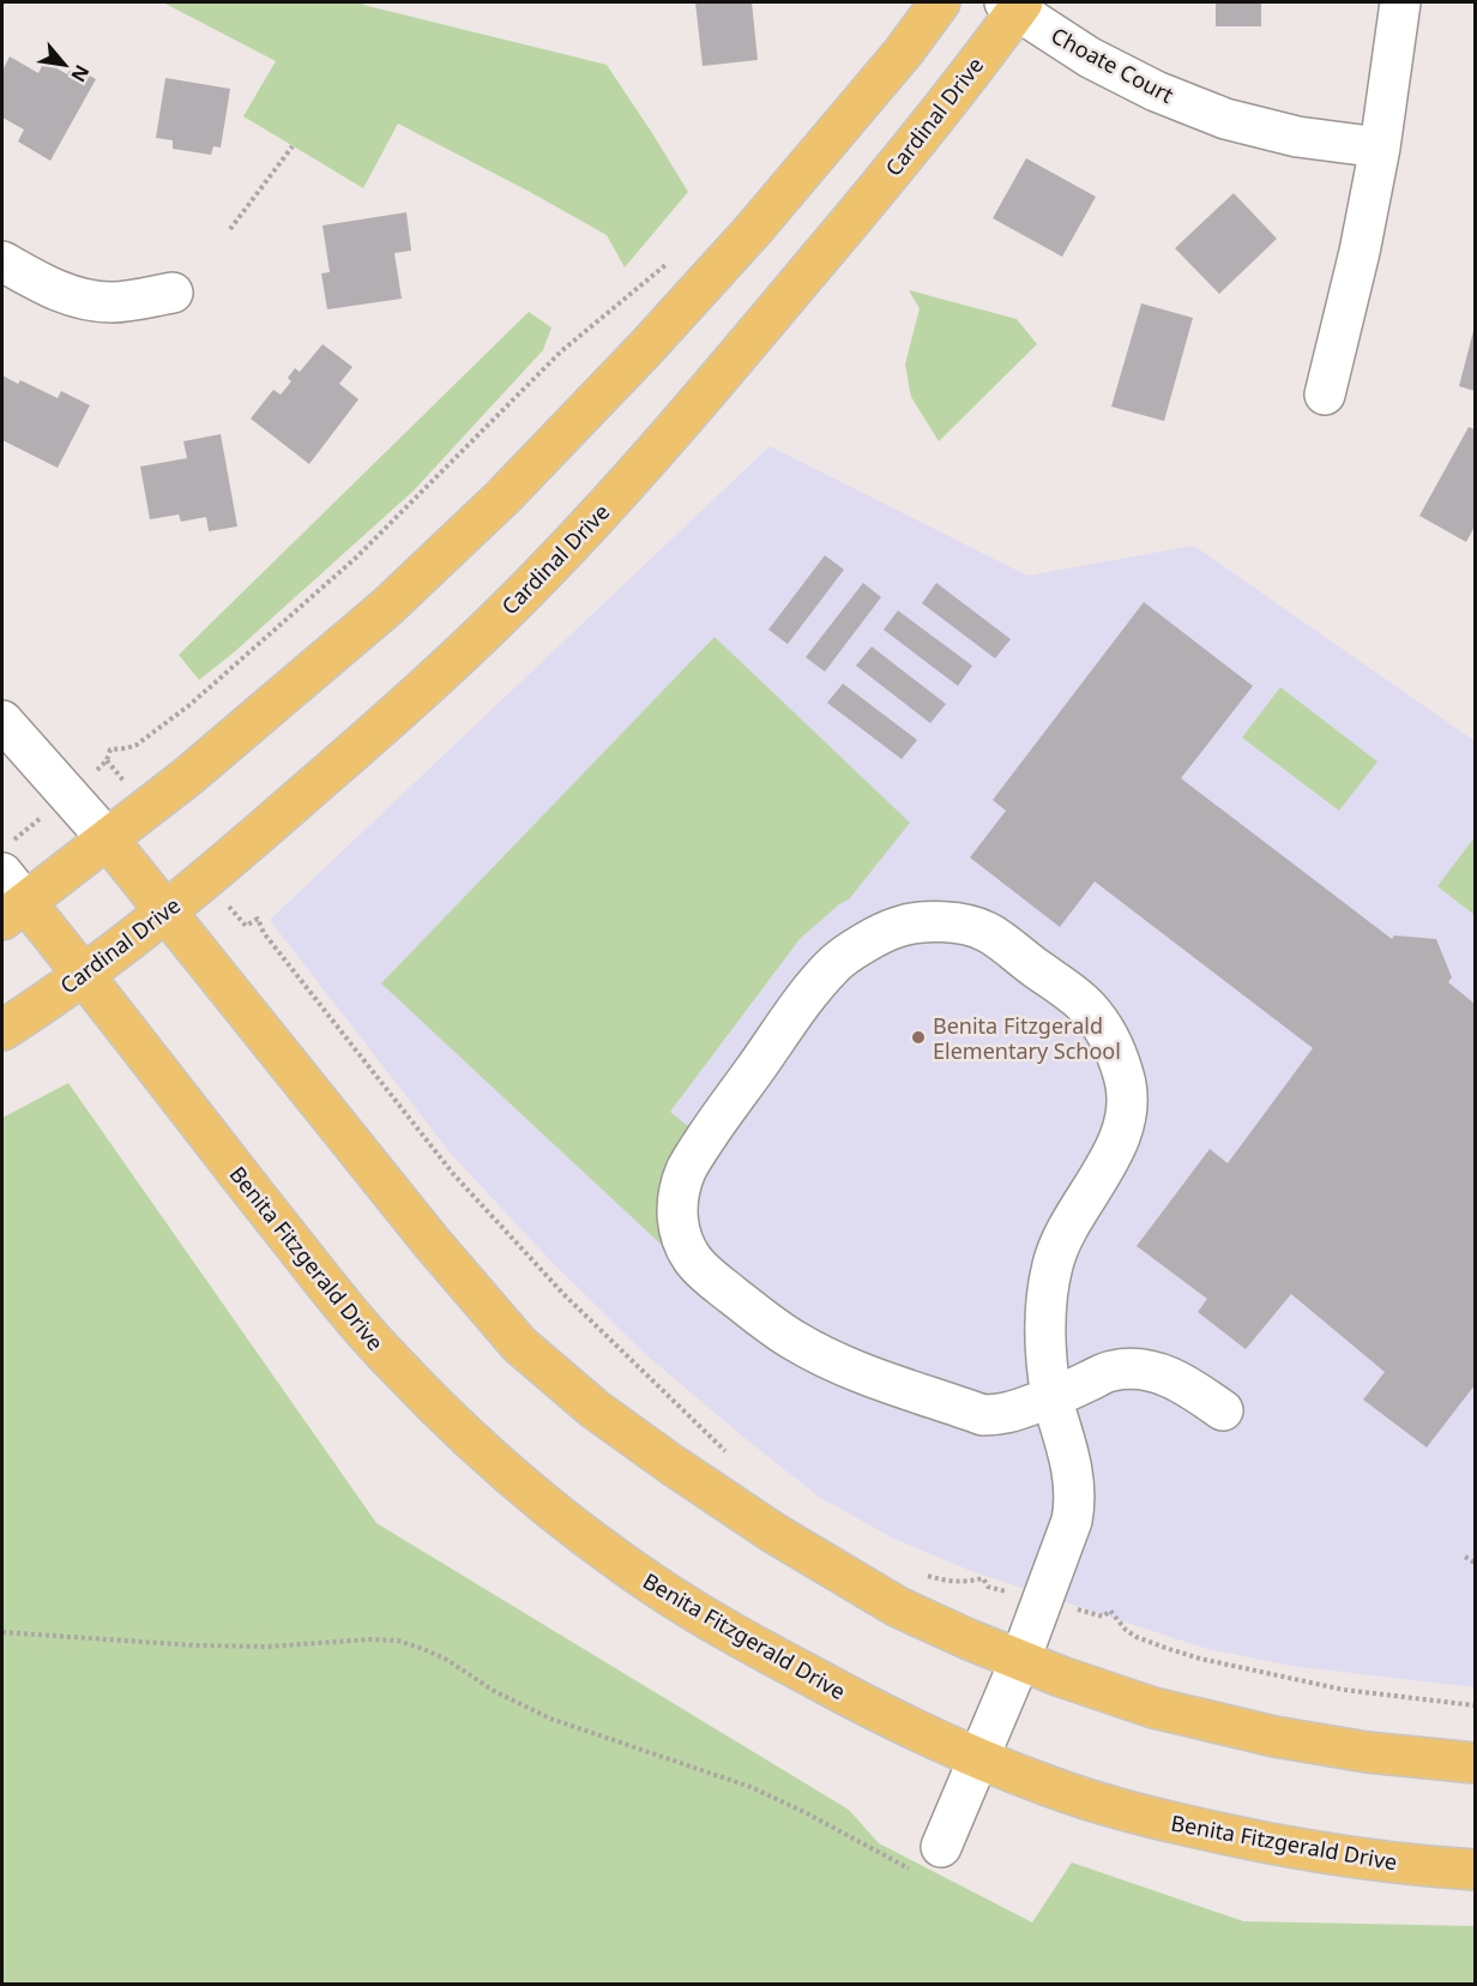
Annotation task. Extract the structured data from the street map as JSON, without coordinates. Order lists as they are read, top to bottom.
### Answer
{
  "streets": {
    "main road": ["Cardinal Drive", "Benita Fitzgerald Drive"],
    "street": ["Choate Court"]
  },
  "crossings": [
    ["Choate Court", "Cardinal Drive"],
    ["Cardinal Drive", "Benita Fitzgerald Drive"]
  ],
  "places": ["Benita Fitzgerald Elementary School"],
  "north": "bottom right"
}
